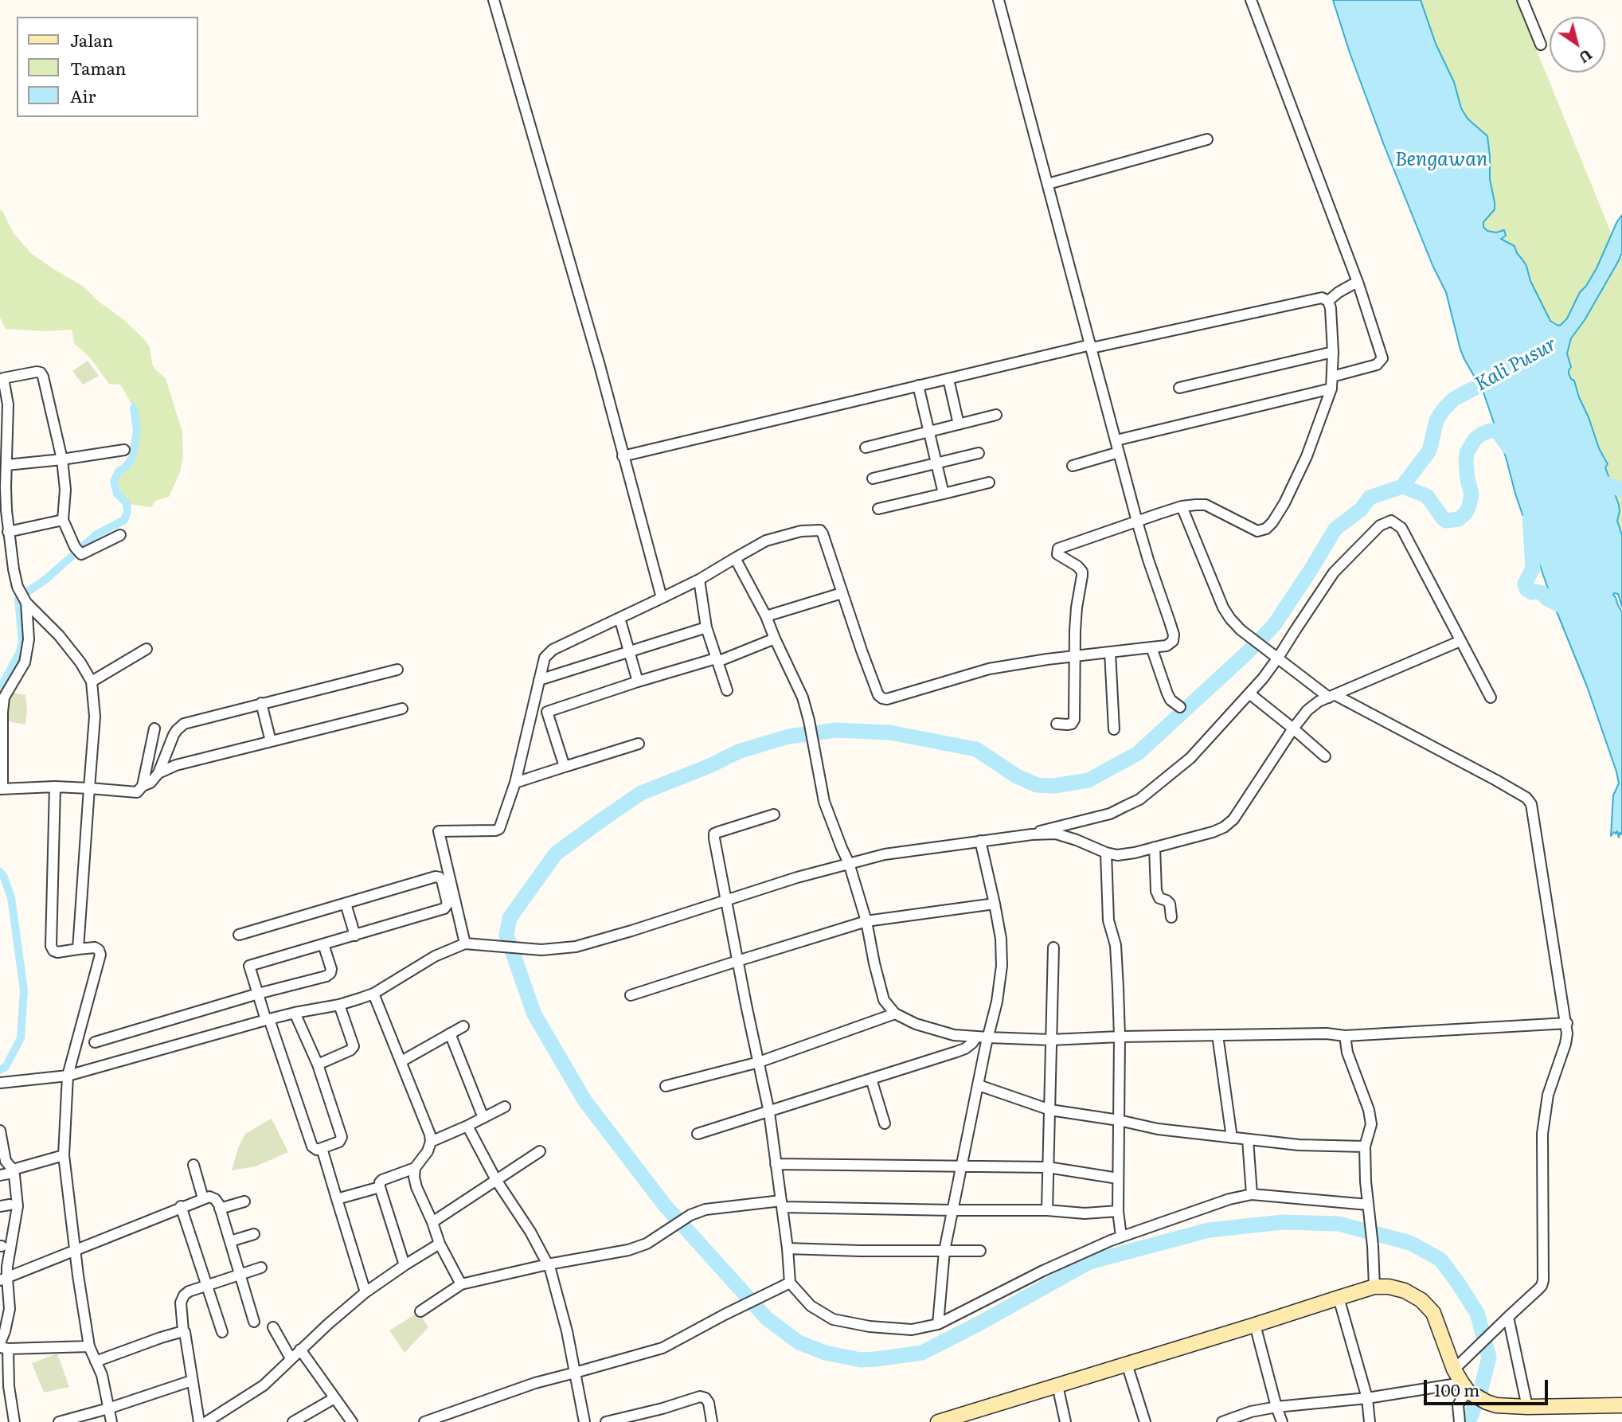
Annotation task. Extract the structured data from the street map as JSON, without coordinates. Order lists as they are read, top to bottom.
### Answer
{
  "water": ["Bengawan", "Kali Pusur"],
  "legend": ["Jalan", "Taman", "Air"],
  "scale_bar": "100 m",
  "north": "bottom right"
}
